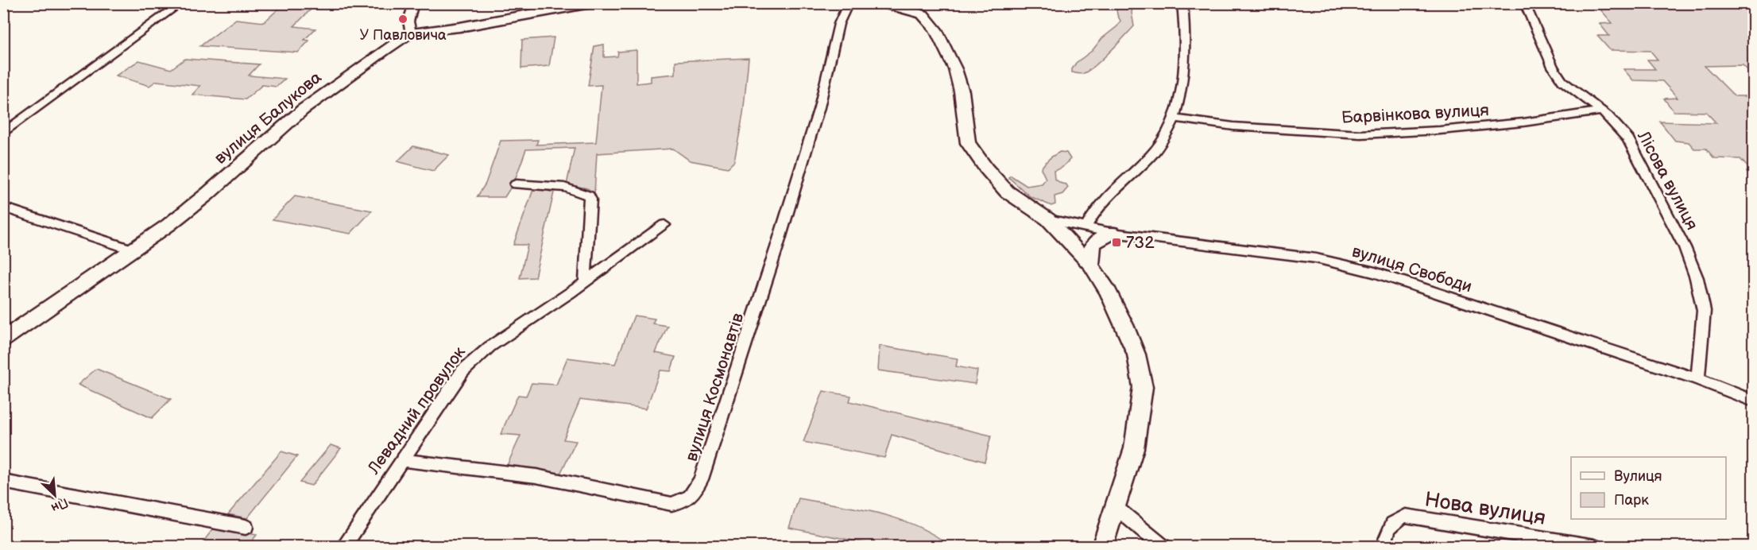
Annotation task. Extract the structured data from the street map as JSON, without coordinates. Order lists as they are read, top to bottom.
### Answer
{
  "streets": {
    "street": [
      "Барвінкова вулиця",
      "вулиця Балукова",
      "Лісова вулиця",
      "вулиця Свободи",
      "вулиця Космонавтів",
      "Левадний провулок",
      "Нова вулиця"
    ]
  },
  "crossings": [
    ["Барвінкова вулиця", "Лісова вулиця"],
    ["Лісова вулиця", "вулиця Свободи"],
    ["вулиця Космонавтів", "Левадний провулок"]
  ],
  "places": {
    "other": ["У Павловича"],
    "transit": ["732"]
  },
  "legend": ["Вулиця", "Парк"],
  "north": "bottom right"
}
